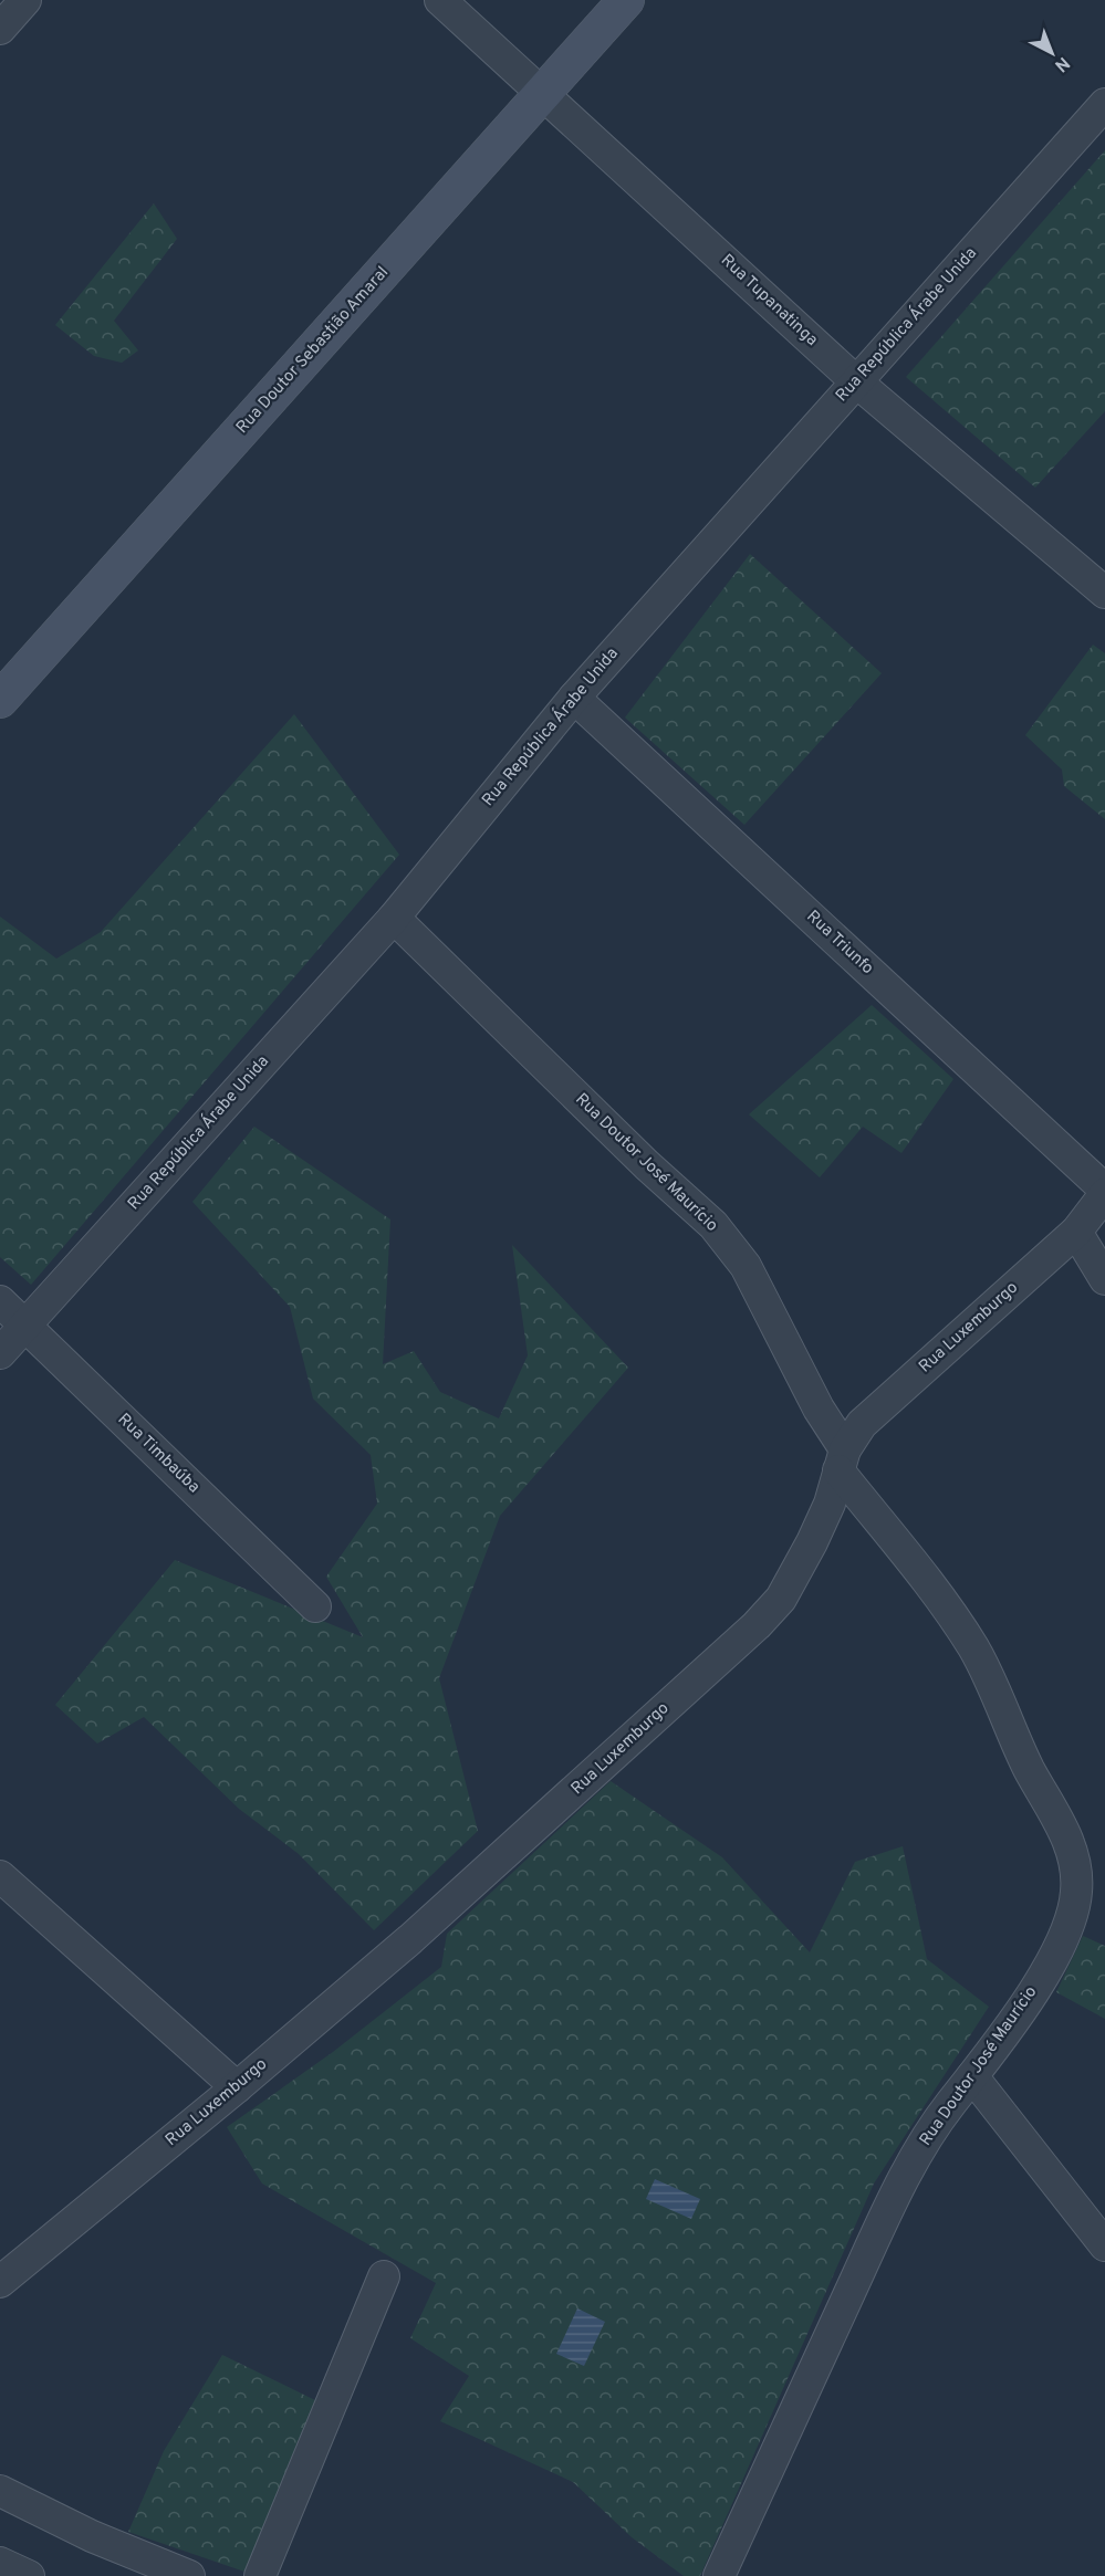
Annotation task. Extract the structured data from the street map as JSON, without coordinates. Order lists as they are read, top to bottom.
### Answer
{
  "streets": {
    "street": [
      "Rua Tupanatinga",
      "Rua República Árabe Unida",
      "Rua Doutor Sebastião Amaral",
      "Rua Triunfo",
      "Rua Doutor José Maurício",
      "Rua Luxemburgo",
      "Rua Timbaúba"
    ]
  },
  "crossings": [
    ["Rua Tupanatinga", "Rua República Árabe Unida"],
    ["Rua Tupanatinga", "Rua Doutor Sebastião Amaral"],
    ["Rua República Árabe Unida", "Rua Triunfo"],
    ["Rua República Árabe Unida", "Rua Doutor José Maurício"],
    ["Rua República Árabe Unida", "Rua Timbaúba"],
    ["Rua Triunfo", "Rua Luxemburgo"],
    ["Rua Doutor José Maurício", "Rua Luxemburgo"]
  ],
  "north": "bottom right"
}
